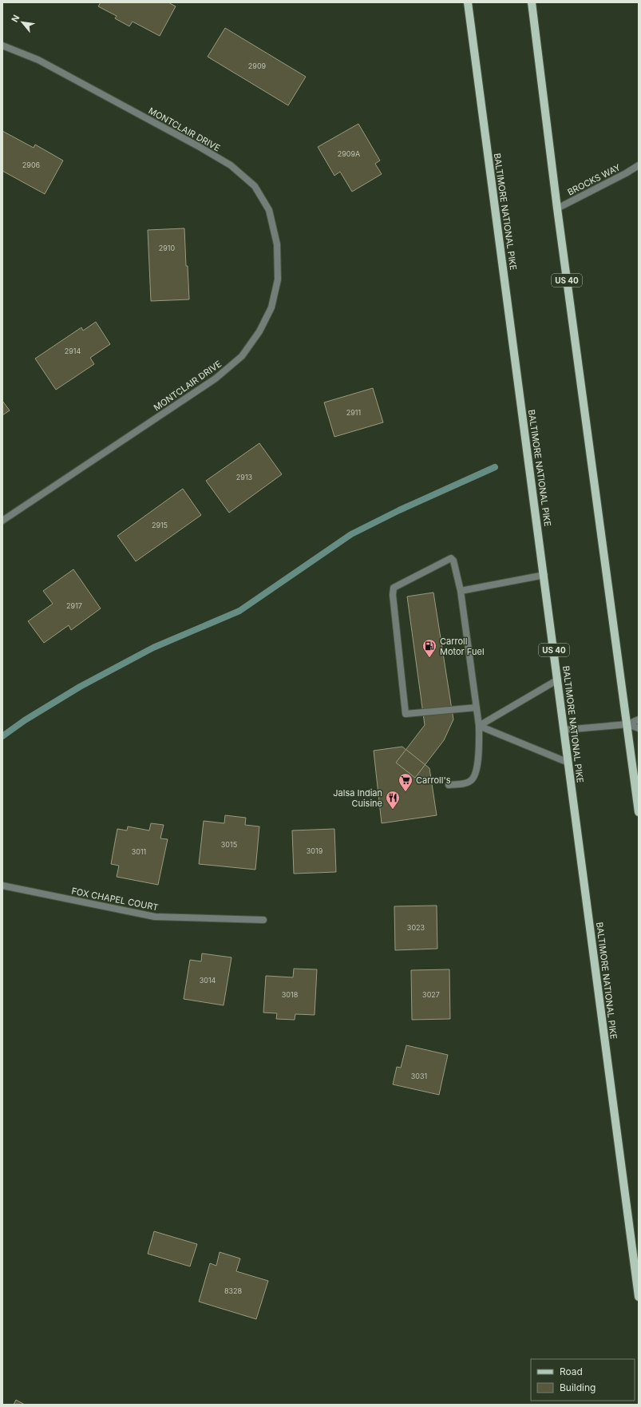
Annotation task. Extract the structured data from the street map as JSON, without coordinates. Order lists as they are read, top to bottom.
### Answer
{
  "streets": {
    "main road": ["BALTIMORE NATIONAL PIKE", "US 40"],
    "street": ["MONTCLAIR DRIVE", "BROCKS WAY", "FOX CHAPEL COURT"]
  },
  "crossings": [
    ["BROCKS WAY", "US 40"]
  ],
  "places": {
    "fuel station": ["Carroll Motor Fuel"],
    "supermarket": ["Carroll's"],
    "restaurant": ["Jalsa Indian Cuisine"]
  },
  "house_numbers": [
    "2909",
    "2909A",
    "2906",
    "2910",
    "2914",
    "2911",
    "2913",
    "2915",
    "2917",
    "3015",
    "3019",
    "3011",
    "3023",
    "3014",
    "3018",
    "3027",
    "3031",
    "8328"
  ],
  "legend": ["Road", "Building"],
  "north": "top left"
}
